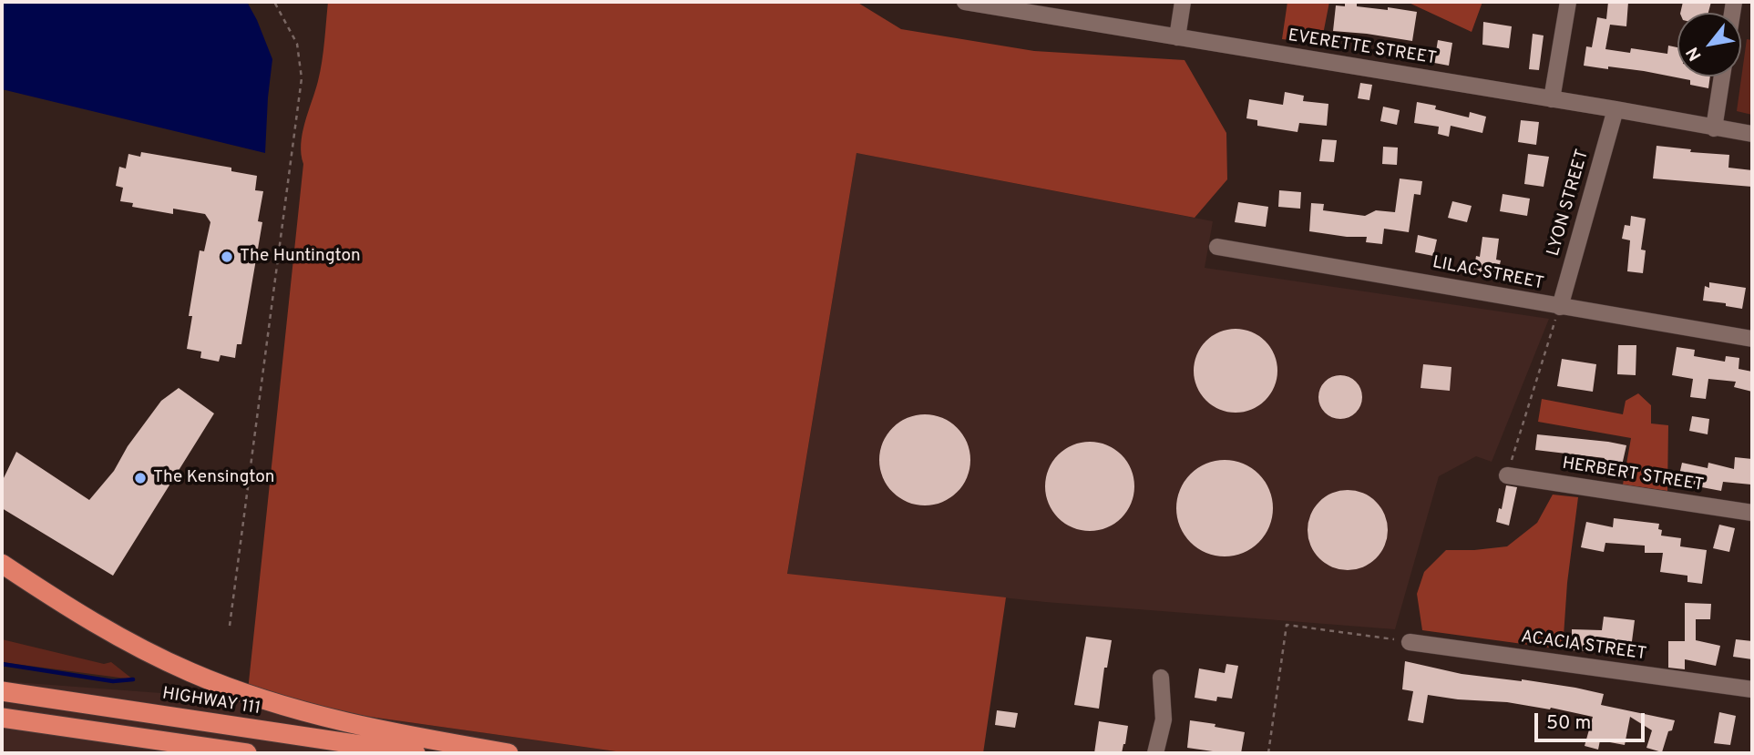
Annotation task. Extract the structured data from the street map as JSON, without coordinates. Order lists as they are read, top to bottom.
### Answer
{
  "streets": {
    "highway": ["HIGHWAY 111"],
    "street": [
      "EVERETTE STREET",
      "LYON STREET",
      "LILAC STREET",
      "HERBERT STREET",
      "ACACIA STREET"
    ]
  },
  "crossings": [
    ["EVERETTE STREET", "LYON STREET"],
    ["LYON STREET", "LILAC STREET"]
  ],
  "places": ["The Huntington", "The Kensington"],
  "scale_bar": "50 m",
  "north": "bottom left"
}
